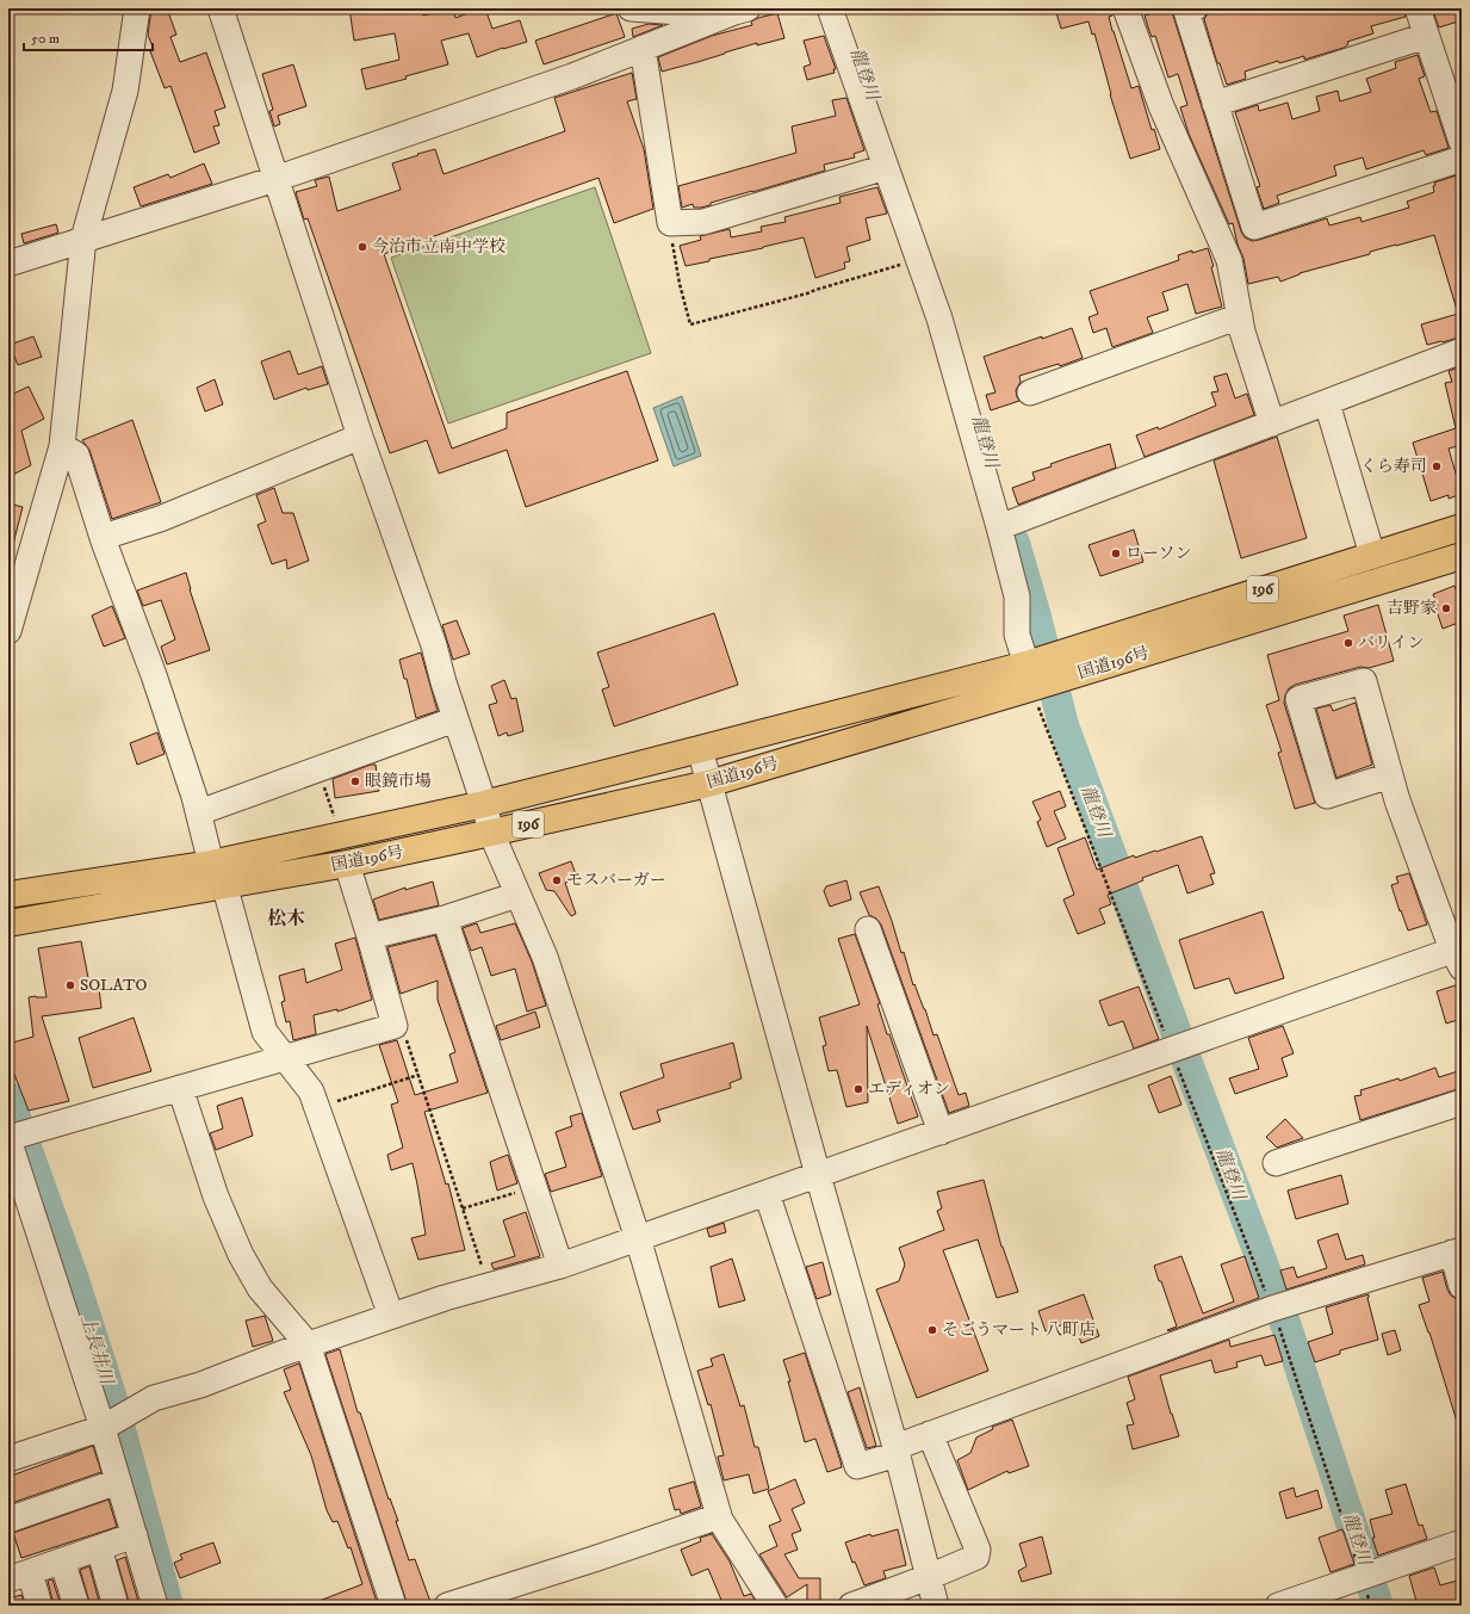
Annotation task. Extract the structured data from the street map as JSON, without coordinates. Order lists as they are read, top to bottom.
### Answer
{
  "streets": {
    "highway": ["196", "国道196号"]
  },
  "districts": ["松木"],
  "water": ["龍登川", "上長井川"],
  "places": [
    "今治市立南中学校",
    "くら寿司",
    "ローソン",
    "吉野家",
    "バリイン",
    "眼鏡市場",
    "モスバーガー",
    "SOLATO",
    "エディオン",
    "そごうマート 八町店"
  ],
  "scale_bar": "50 m"
}
